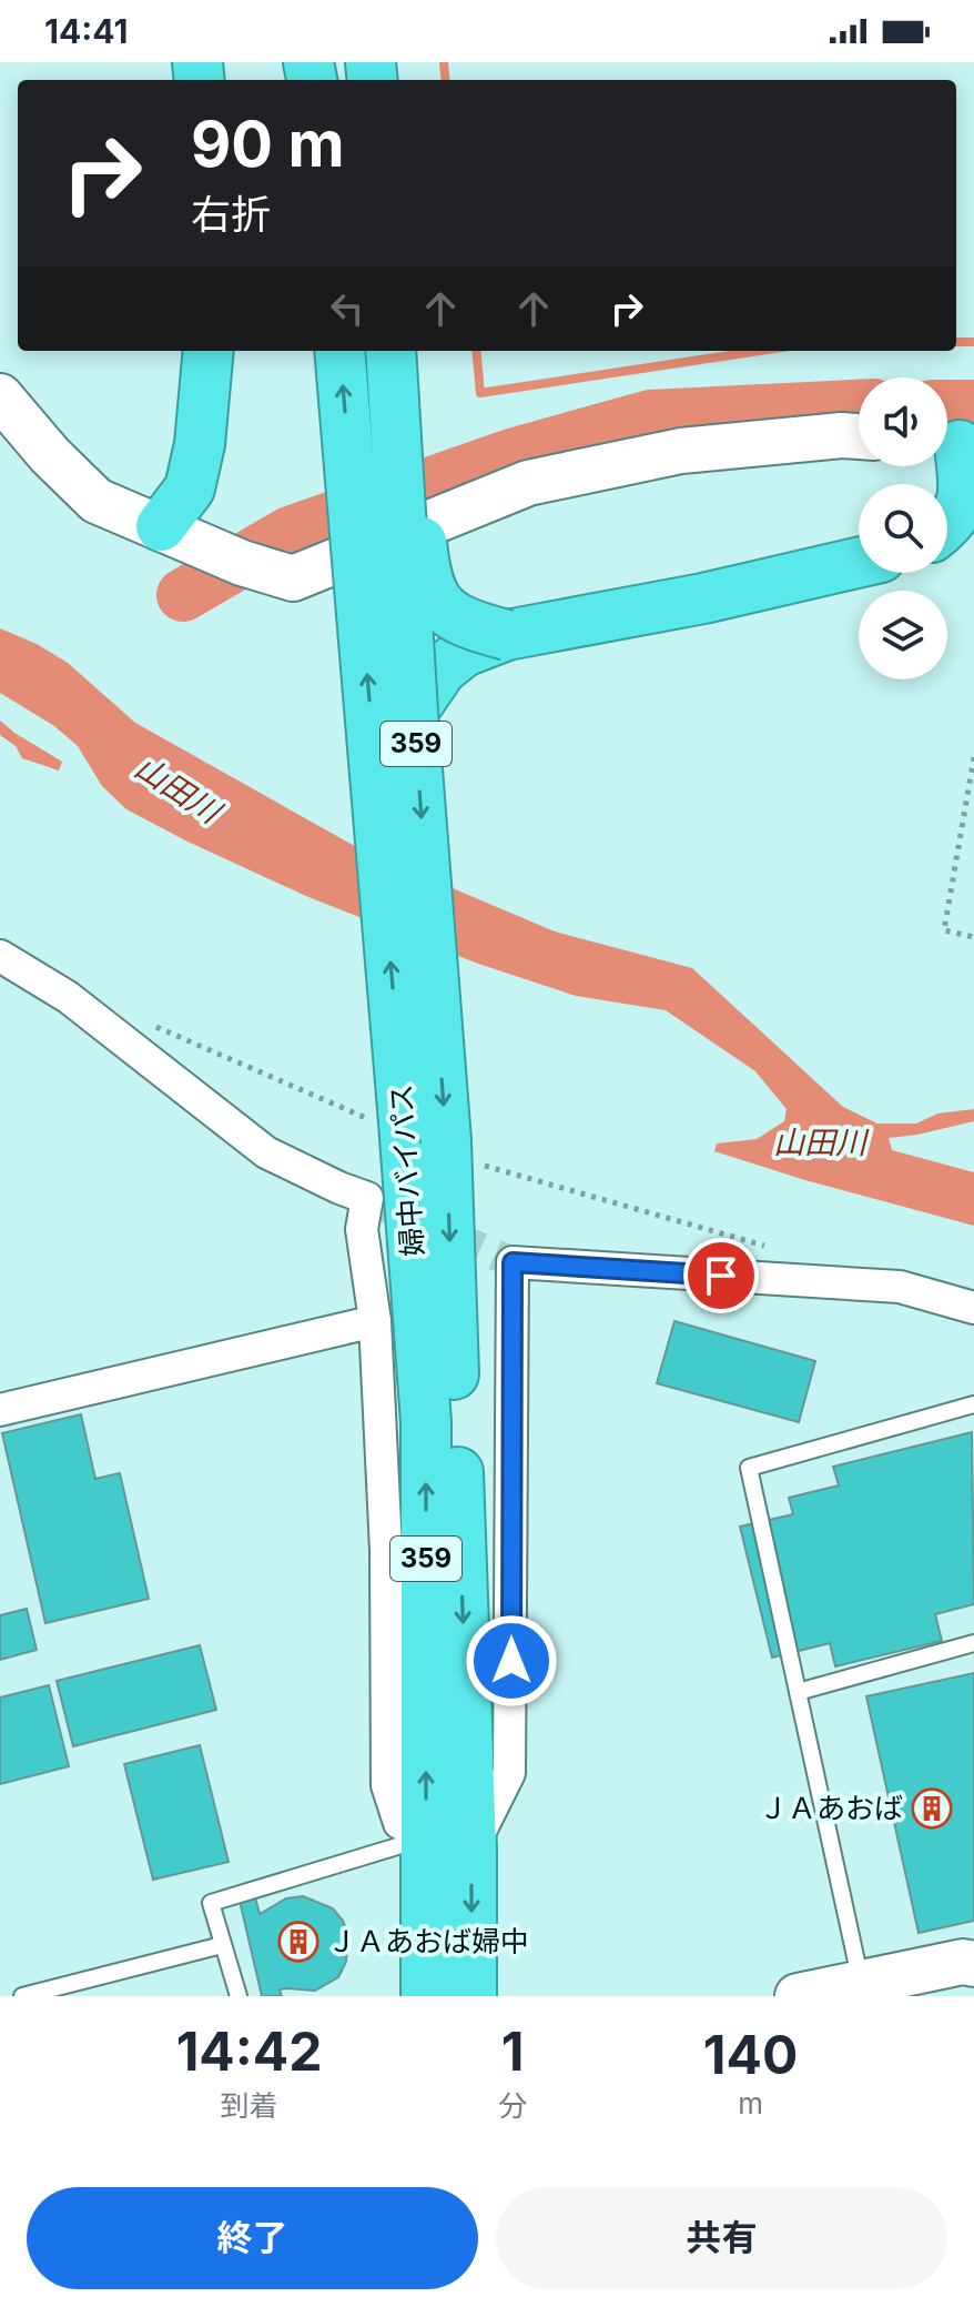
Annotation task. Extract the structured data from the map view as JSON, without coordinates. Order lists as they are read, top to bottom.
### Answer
{
  "streets": {
    "highway": ["359", "婦中バイパス"]
  },
  "water": ["山田川"],
  "places": {
    "building": ["ＪＡあおば", "ＪＡあおば婦中"]
  },
  "page": {
    "status": "14:41",
    "turn": ["90 m", "右折"],
    "eta": [
      "14:42",
      "到着",
      "1",
      "分",
      "140",
      "m"
    ],
    "buttons": ["終了", "共有"]
  }
}
